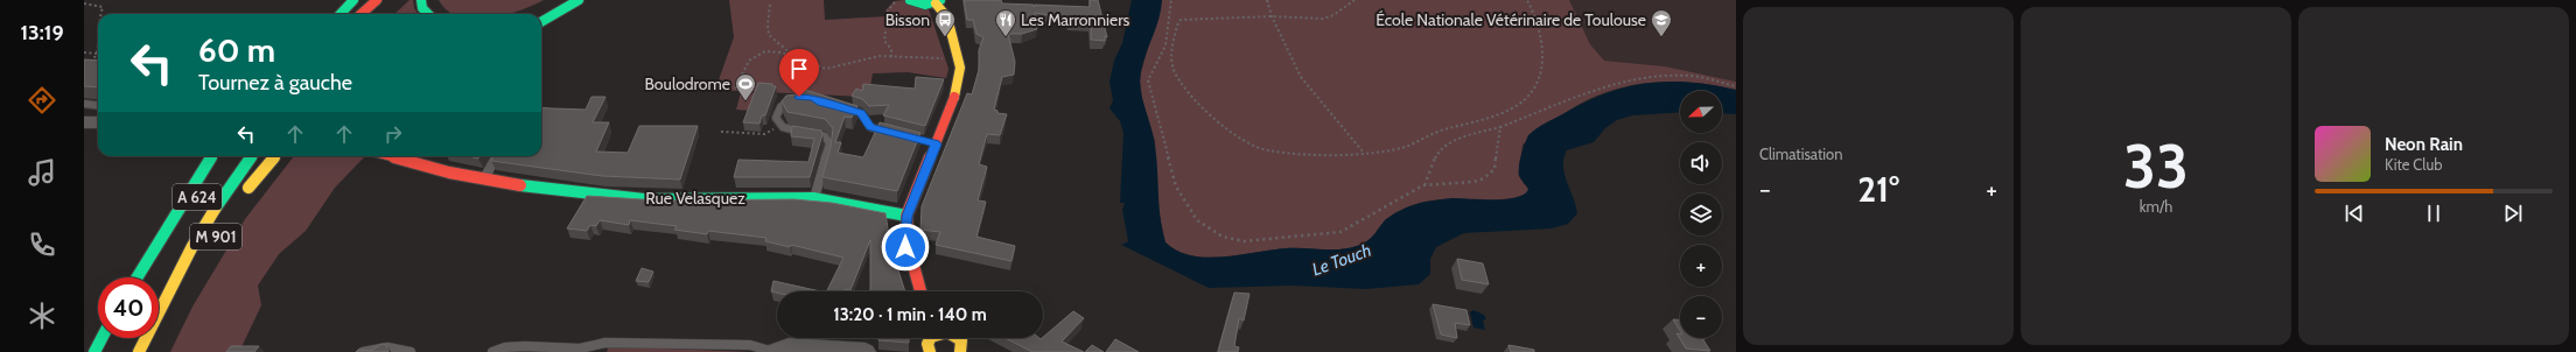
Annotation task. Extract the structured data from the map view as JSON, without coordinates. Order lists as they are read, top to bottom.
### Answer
{
  "streets": {
    "main road": ["A 624", "Rue Velasquez", "M 901"]
  },
  "water": ["Le Touch"],
  "places": {
    "bus stop": ["Bisson"],
    "restaurant": ["Les Marronniers"],
    "school or university": ["École Nationale Vétérinaire de Toulouse"],
    "sports": ["Boulodrome"]
  },
  "north": "left",
  "page": {
    "tabs": "13:19",
    "tile": [
      "Climatisation",
      ["33", "km/h"]
    ],
    "turn": ["60 m", "Tournez à gauche"],
    "map_buttons": ["+", "−"],
    "song": ["Neon Rain", "Kite Club"],
    "heat": ["−", "21°", "+"],
    "limit": "40",
    "trip": "13:20 · 1 min · 140 m"
  }
}
